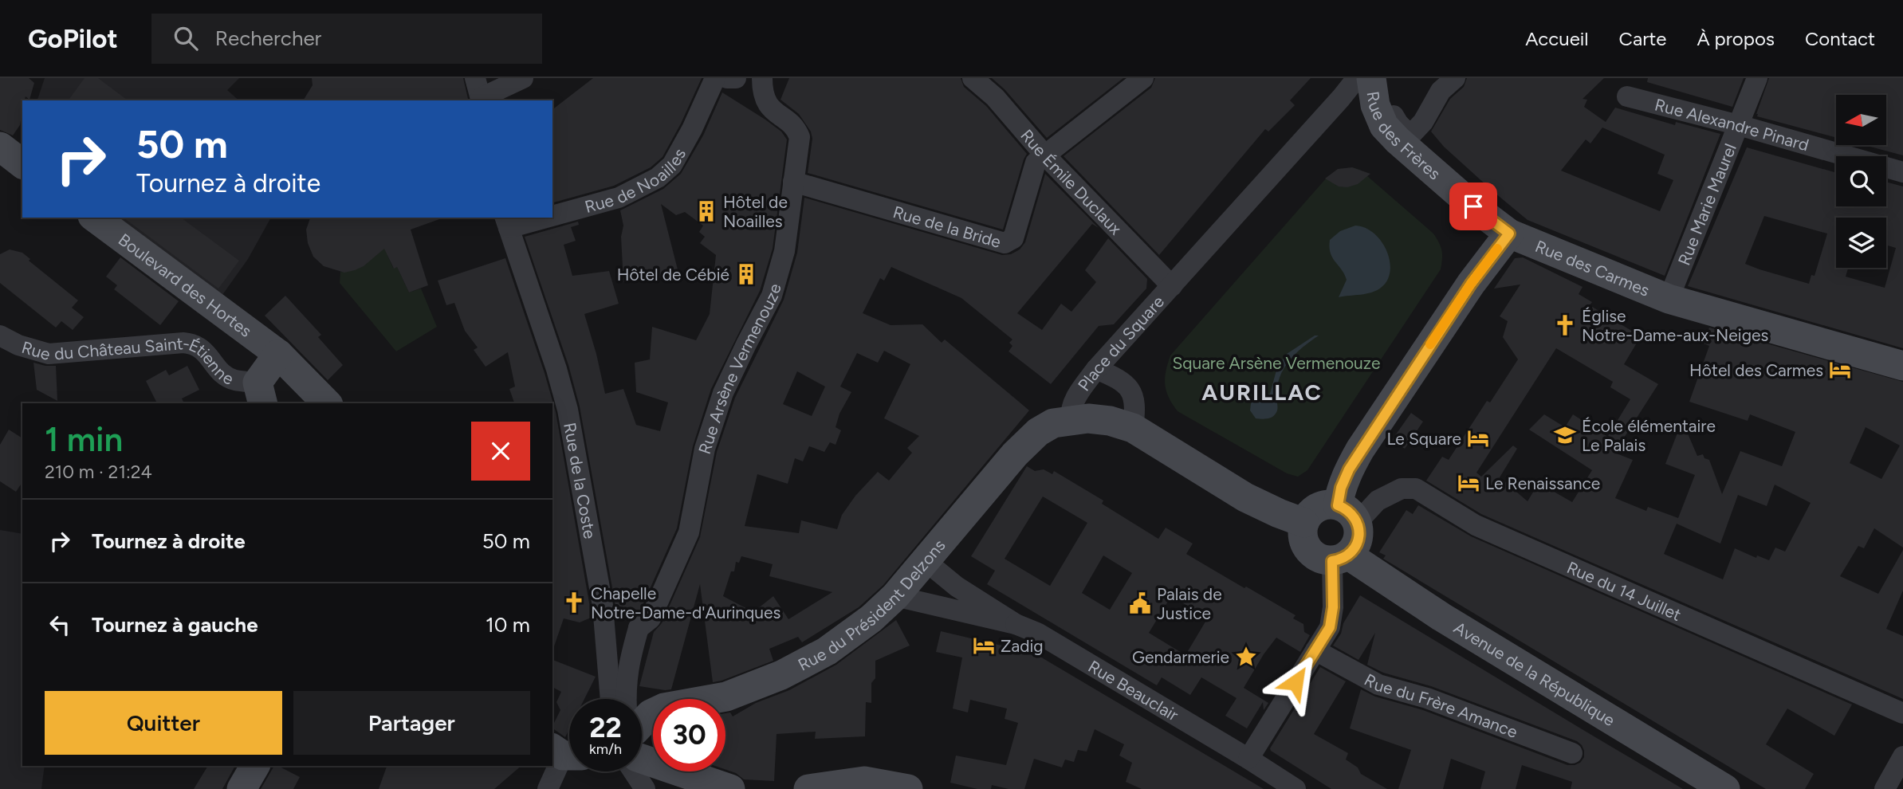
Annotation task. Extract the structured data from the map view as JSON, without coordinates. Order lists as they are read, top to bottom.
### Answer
{
  "streets": {
    "street": [
      "Rue Alexandre Pinard",
      "Rue des Frères",
      "Rue de Noailles",
      "Rue Émile Duclaux",
      "Rue Marie Maurel",
      "Rue de la Bride",
      "Rue des Carmes",
      "Boulevard des Hortes",
      "Place du Square",
      "Rue du Château Saint-Étienne",
      "Rue Arsène Vermenouze",
      "Rue de la Coste",
      "Rue du 14 Juillet",
      "Rue du Président Delzons",
      "Avenue de la République",
      "Rue Beauclair",
      "Rue du Frère Amance"
    ]
  },
  "crossings": [
    ["Rue Alexandre Pinard", "Rue Marie Maurel"],
    ["Rue des Frères", "Rue des Carmes"],
    ["Rue de Noailles", "Rue de la Coste"],
    ["Rue Émile Duclaux", "Rue de la Bride"],
    ["Rue Émile Duclaux", "Place du Square"],
    ["Rue Marie Maurel", "Rue des Carmes"],
    ["Rue de la Bride", "Rue Arsène Vermenouze"],
    ["Place du Square", "Rue du 14 Juillet"],
    ["Place du Square", "Rue du Président Delzons"],
    ["Place du Square", "Avenue de la République"],
    ["Rue du 14 Juillet", "Avenue de la République"],
    ["Rue du Président Delzons", "Rue Beauclair"]
  ],
  "districts": ["AURILLAC"],
  "parks": ["Square Arsène Vermenouze"],
  "places": {
    "building": ["Hôtel de Noailles", "Hôtel de Cébié"],
    "church": ["Église Notre-Dame-aux-Neiges", "Chapelle Notre-Dame-d'Aurinques"],
    "hotel": [
      "Hôtel des Carmes",
      "Le Square",
      "Le Renaissance",
      "Zadig"
    ],
    "school or university": ["École élémentaire Le Palais"],
    "public building": ["Palais de Justice"],
    "place": ["Gendarmerie"]
  },
  "north": "left",
  "page": {
    "header": "GoPilot",
    "search": "Rechercher",
    "nav": [
      "Accueil",
      "Carte",
      "À propos",
      "Contact"
    ],
    "turn": ["50 m", "Tournez à droite"],
    "heading": ["1 min", "210 m · 21:24"],
    "list": [
      {
        "name": "Tournez à droite",
        "value": "50 m"
      },
      {
        "name": "Tournez à gauche",
        "value": "10 m"
      }
    ],
    "buttons": ["Quitter", "Partager"],
    "speed": "22 km/h",
    "limit": "30"
  }
}
